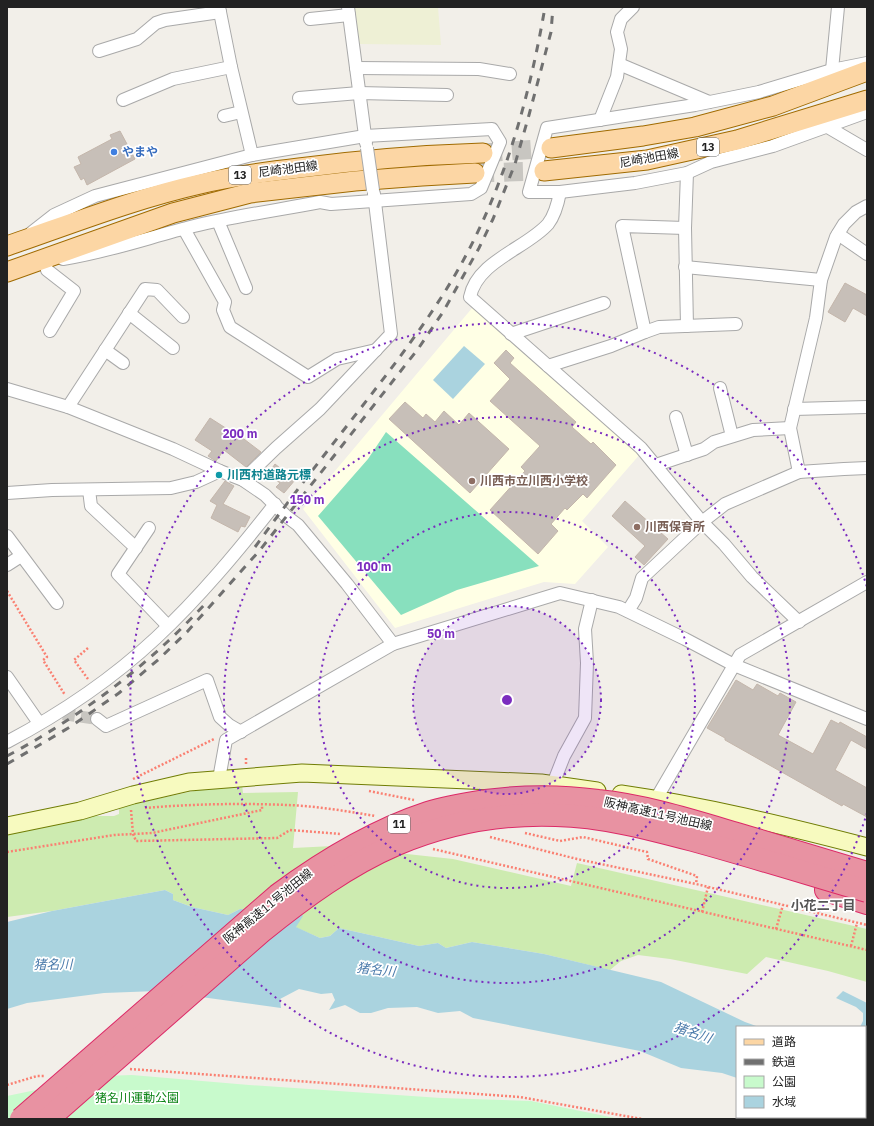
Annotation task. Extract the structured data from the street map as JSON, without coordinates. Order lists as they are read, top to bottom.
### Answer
{
  "streets": {
    "highway": ["阪神高速11号池田線", "11"],
    "main road": ["13", "尼崎池田線"]
  },
  "districts": ["小花二丁目"],
  "water": ["猪名川"],
  "parks": ["猪名川運動公園"],
  "places": [
    "やまや",
    "川西村道路元標",
    "川西市立川西小学校",
    "川西保育所"
  ],
  "legend": [
    "道路",
    "鉄道",
    "公園",
    "水域"
  ],
  "rings": [
    "200 m",
    "150 m",
    "100 m",
    "50 m"
  ]
}
